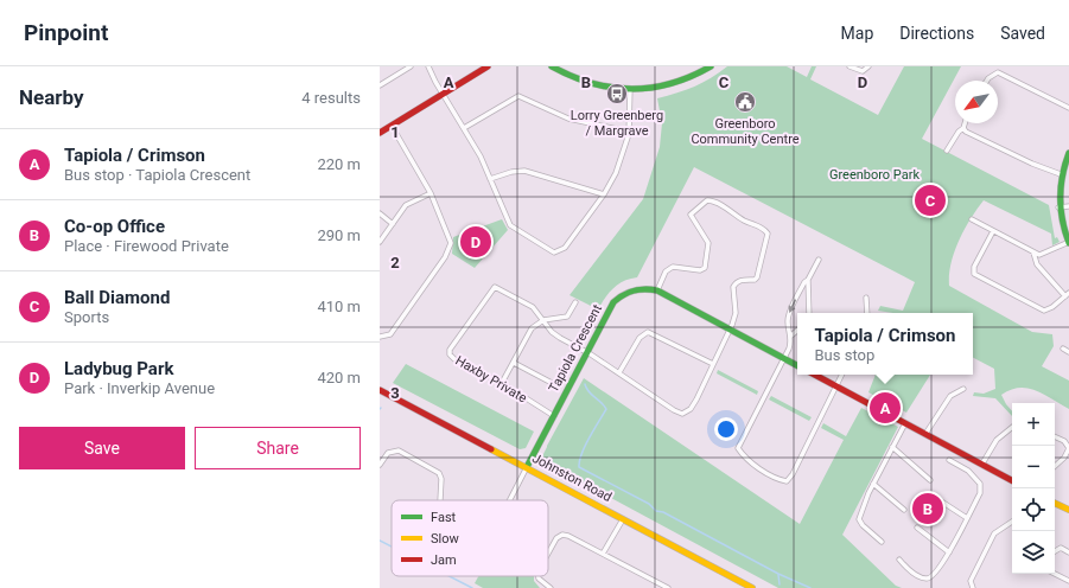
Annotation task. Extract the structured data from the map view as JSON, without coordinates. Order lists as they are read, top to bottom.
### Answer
{
  "streets": {
    "street": ["Tapiola Crescent", "Haxby Private", "Johnston Road"]
  },
  "crossings": [
    ["Tapiola Crescent", "Haxby Private"],
    ["Tapiola Crescent", "Johnston Road"]
  ],
  "parks": ["Greenboro Park"],
  "places": {
    "bus stop": ["Lorry Greenberg / Margrave"],
    "public building": ["Greenboro Community Centre"]
  },
  "legend": ["Fast", "Slow", "Jam"],
  "north": "bottom left",
  "page": {
    "header": "Pinpoint",
    "nav": ["Map", "Directions", "Saved"],
    "heading": ["Nearby", "4 results"],
    "list": [
      {
        "mark": "A",
        "name": "Tapiola / Crimson",
        "note": "Bus stop · Tapiola Crescent",
        "value": "220 m"
      },
      {
        "mark": "B",
        "name": "Co-op Office",
        "note": "Place · Firewood Private",
        "value": "290 m"
      },
      {
        "mark": "C",
        "name": "Ball Diamond",
        "note": "Sports",
        "value": "410 m"
      },
      {
        "mark": "D",
        "name": "Ladybug Park",
        "note": "Park · Inverkip Avenue",
        "value": "420 m"
      }
    ],
    "pins": [
      "C",
      "D",
      "A",
      "B"
    ],
    "popup": ["Tapiola / Crimson", "Bus stop"],
    "map_buttons": ["+", "−"],
    "buttons": ["Save", "Share"]
  },
  "grid": {
    "columns": [
      "A",
      "B",
      "C",
      "D"
    ],
    "rows": ["1", "2", "3"]
  }
}
